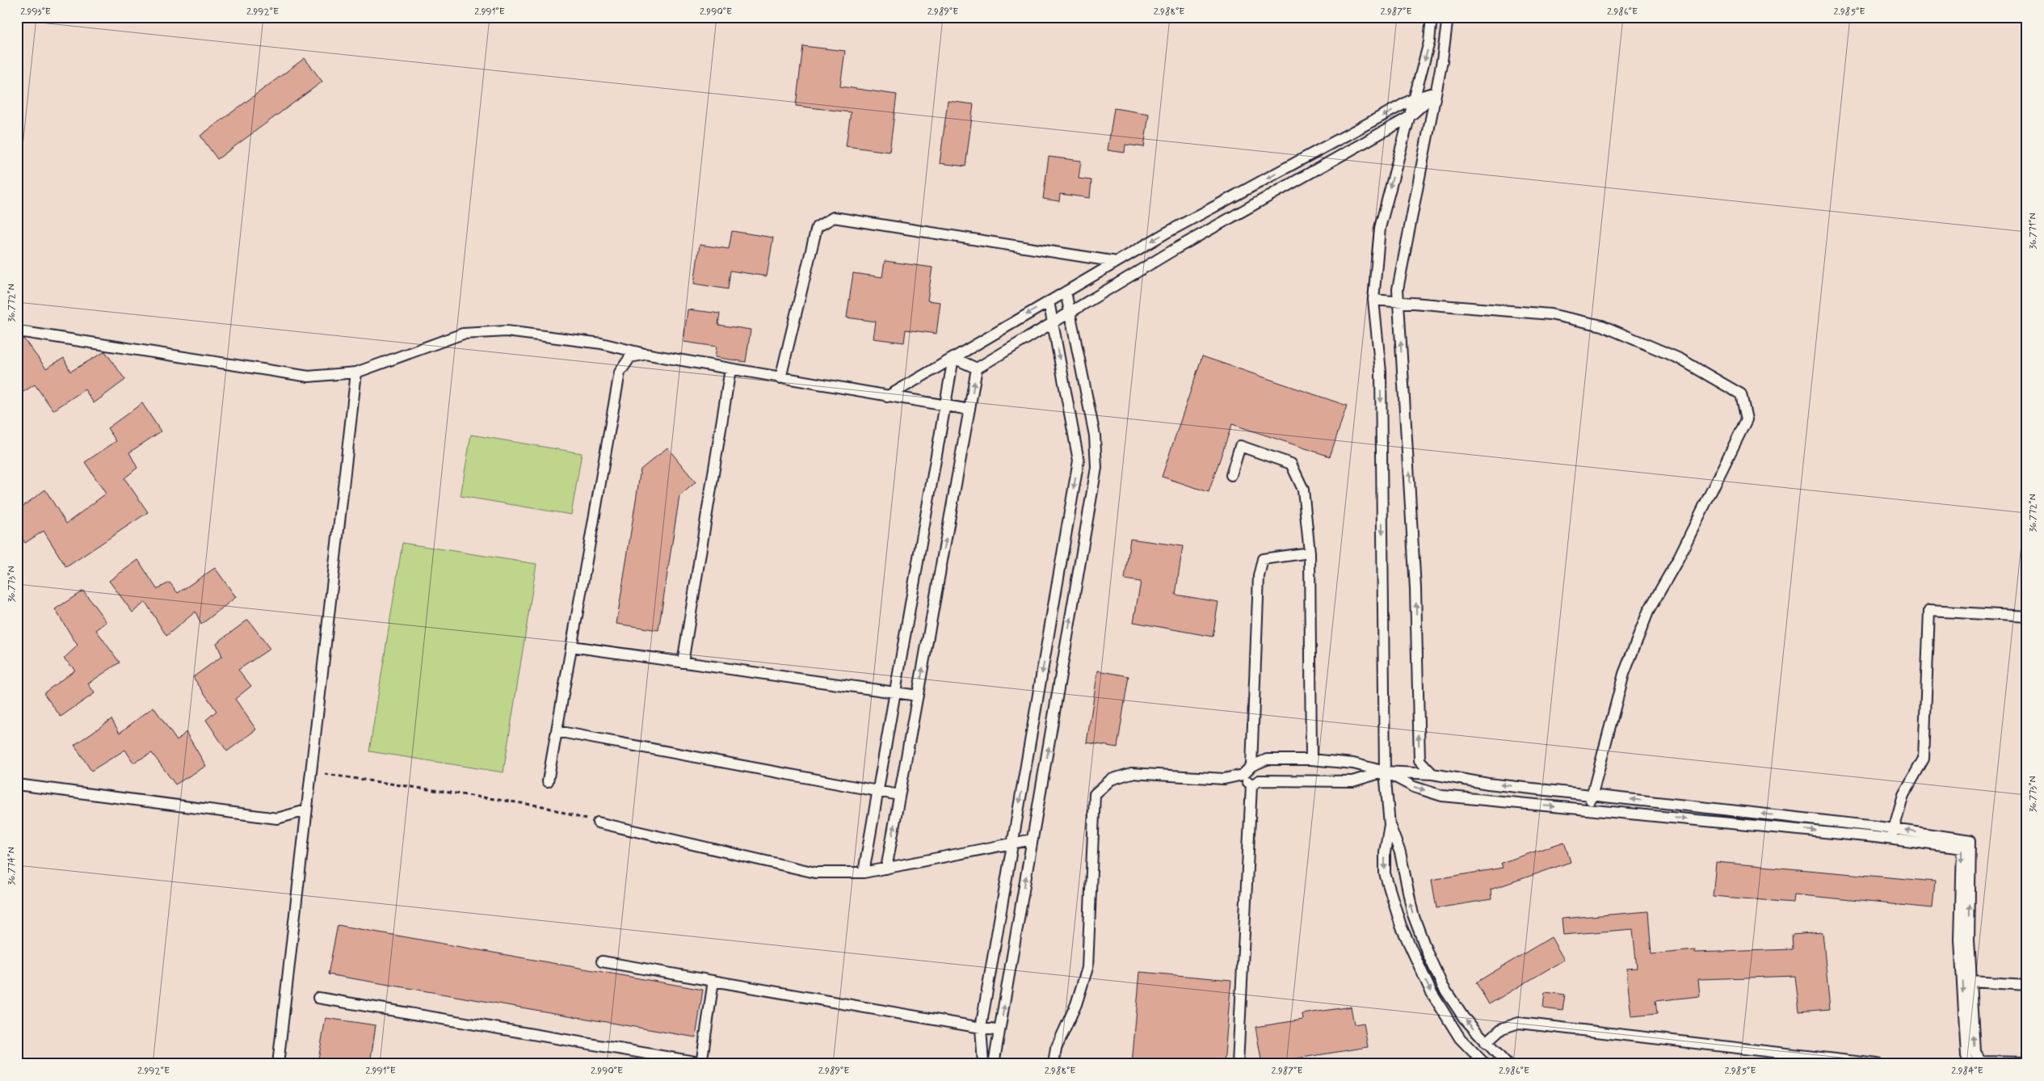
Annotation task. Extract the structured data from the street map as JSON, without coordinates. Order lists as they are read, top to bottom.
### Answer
{
  "coordinates": [
    "2.993°E",
    "2.992°E",
    "2.991°E",
    "2.990°E",
    "2.989°E",
    "2.988°E",
    "2.987°E",
    "2.986°E",
    "2.985°E",
    "36.771°N",
    "36.772°N",
    "36.773°N",
    "36.774°N",
    "2.984°E"
  ]
}
